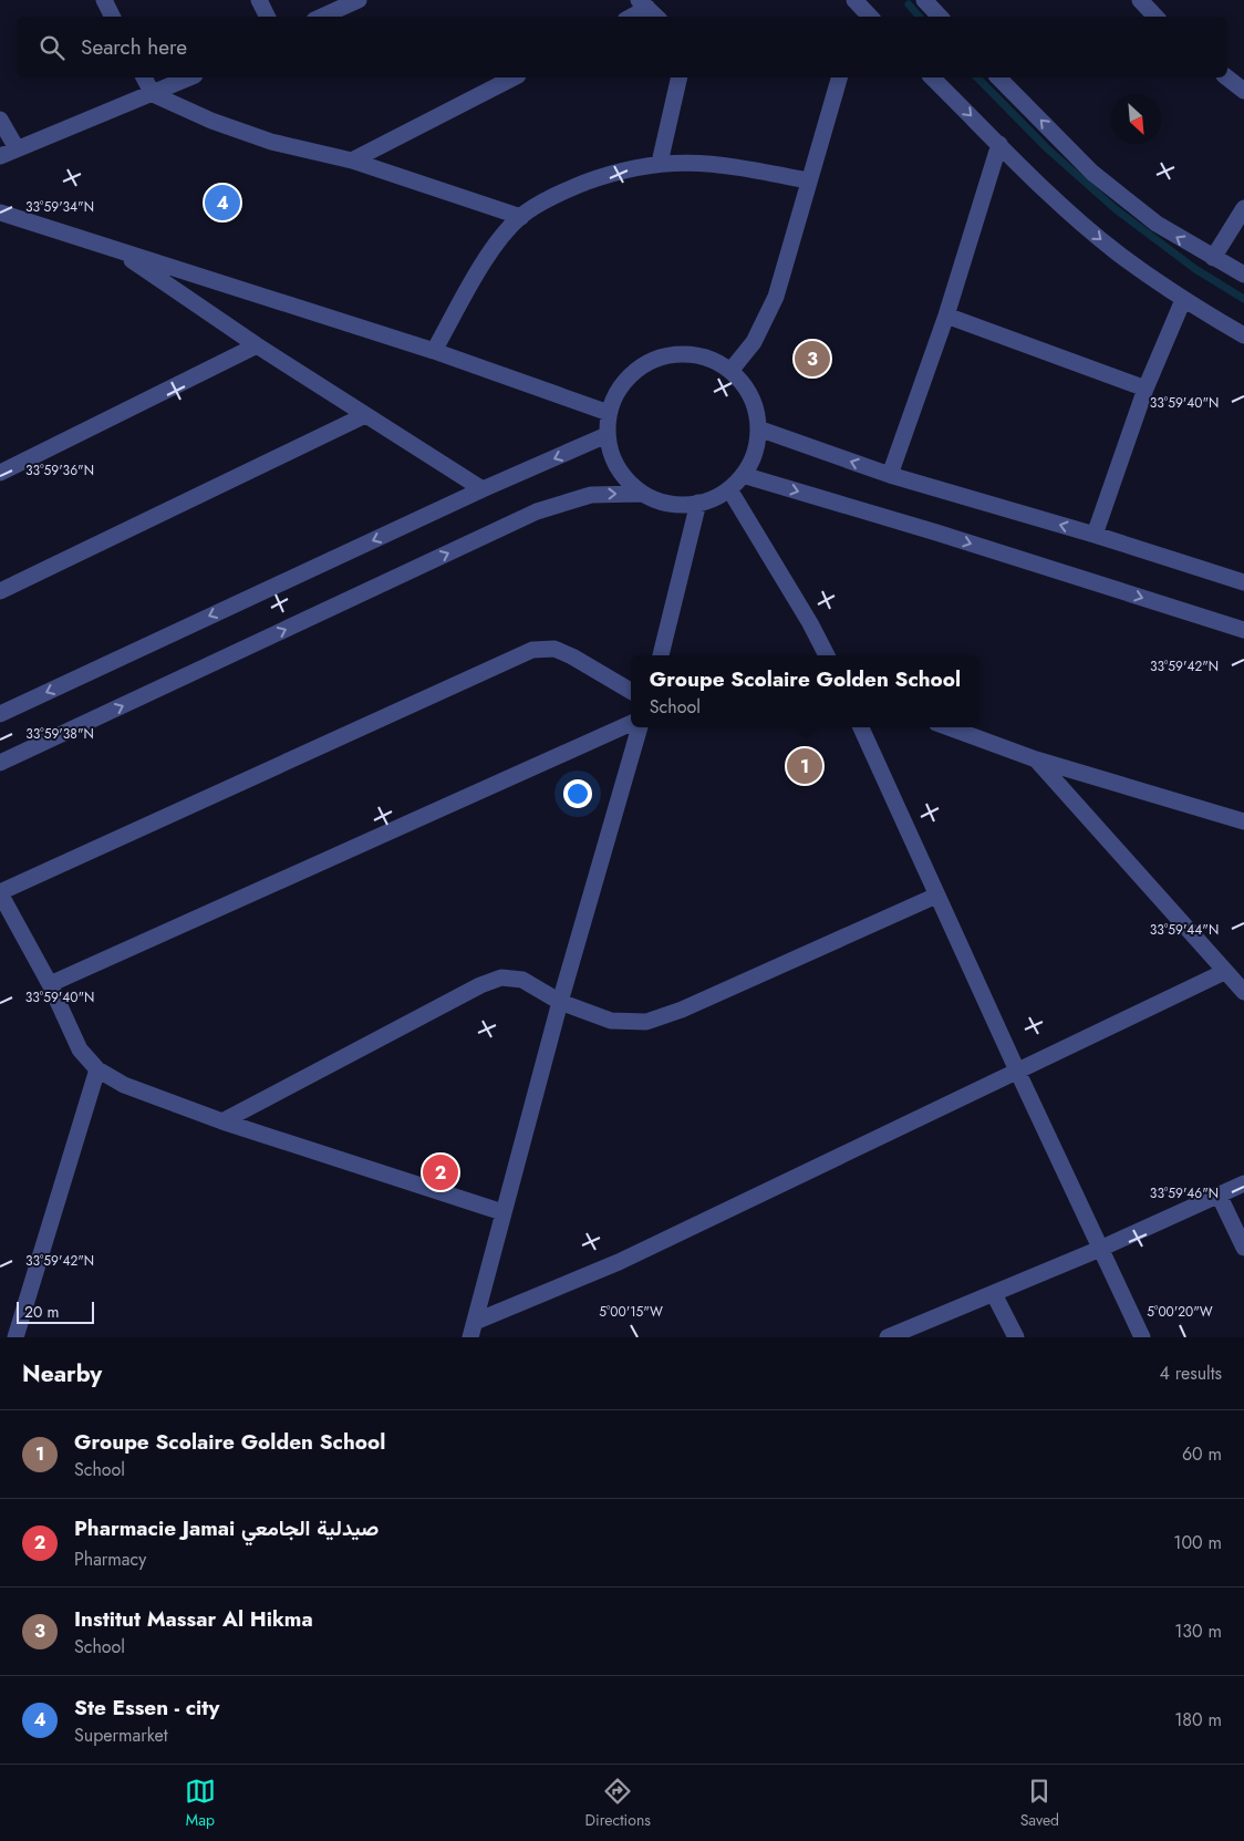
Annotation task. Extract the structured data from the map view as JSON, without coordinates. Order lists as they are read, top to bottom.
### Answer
{
  "scale_bar": "20 m",
  "north": "bottom right",
  "page": {
    "search": "Search here",
    "pins": [
      "4",
      "3",
      "1",
      "2"
    ],
    "popup": ["Groupe Scolaire Golden School", "School"],
    "scale": "20 m",
    "heading": ["Nearby", "4 results"],
    "list": [
      {
        "mark": "1",
        "name": "Groupe Scolaire Golden School",
        "note": "School",
        "value": "60 m"
      },
      {
        "mark": "2",
        "name": "Pharmacie Jamai صيدلية الجامعي",
        "note": "Pharmacy",
        "value": "100 m"
      },
      {
        "mark": "3",
        "name": "Institut Massar Al Hikma",
        "note": "School",
        "value": "130 m"
      },
      {
        "mark": "4",
        "name": "Ste Essen - city",
        "note": "Supermarket",
        "value": "180 m"
      }
    ],
    "nav": ["Map", "Directions", "Saved"]
  },
  "coordinates": [
    "33°59'34\"N",
    "33°59'40\"N",
    "33°59'36\"N",
    "33°59'42\"N",
    "33°59'38\"N",
    "33°59'44\"N",
    "33°59'46\"N",
    "5°00'15\"W",
    "5°00'20\"W"
  ]
}
